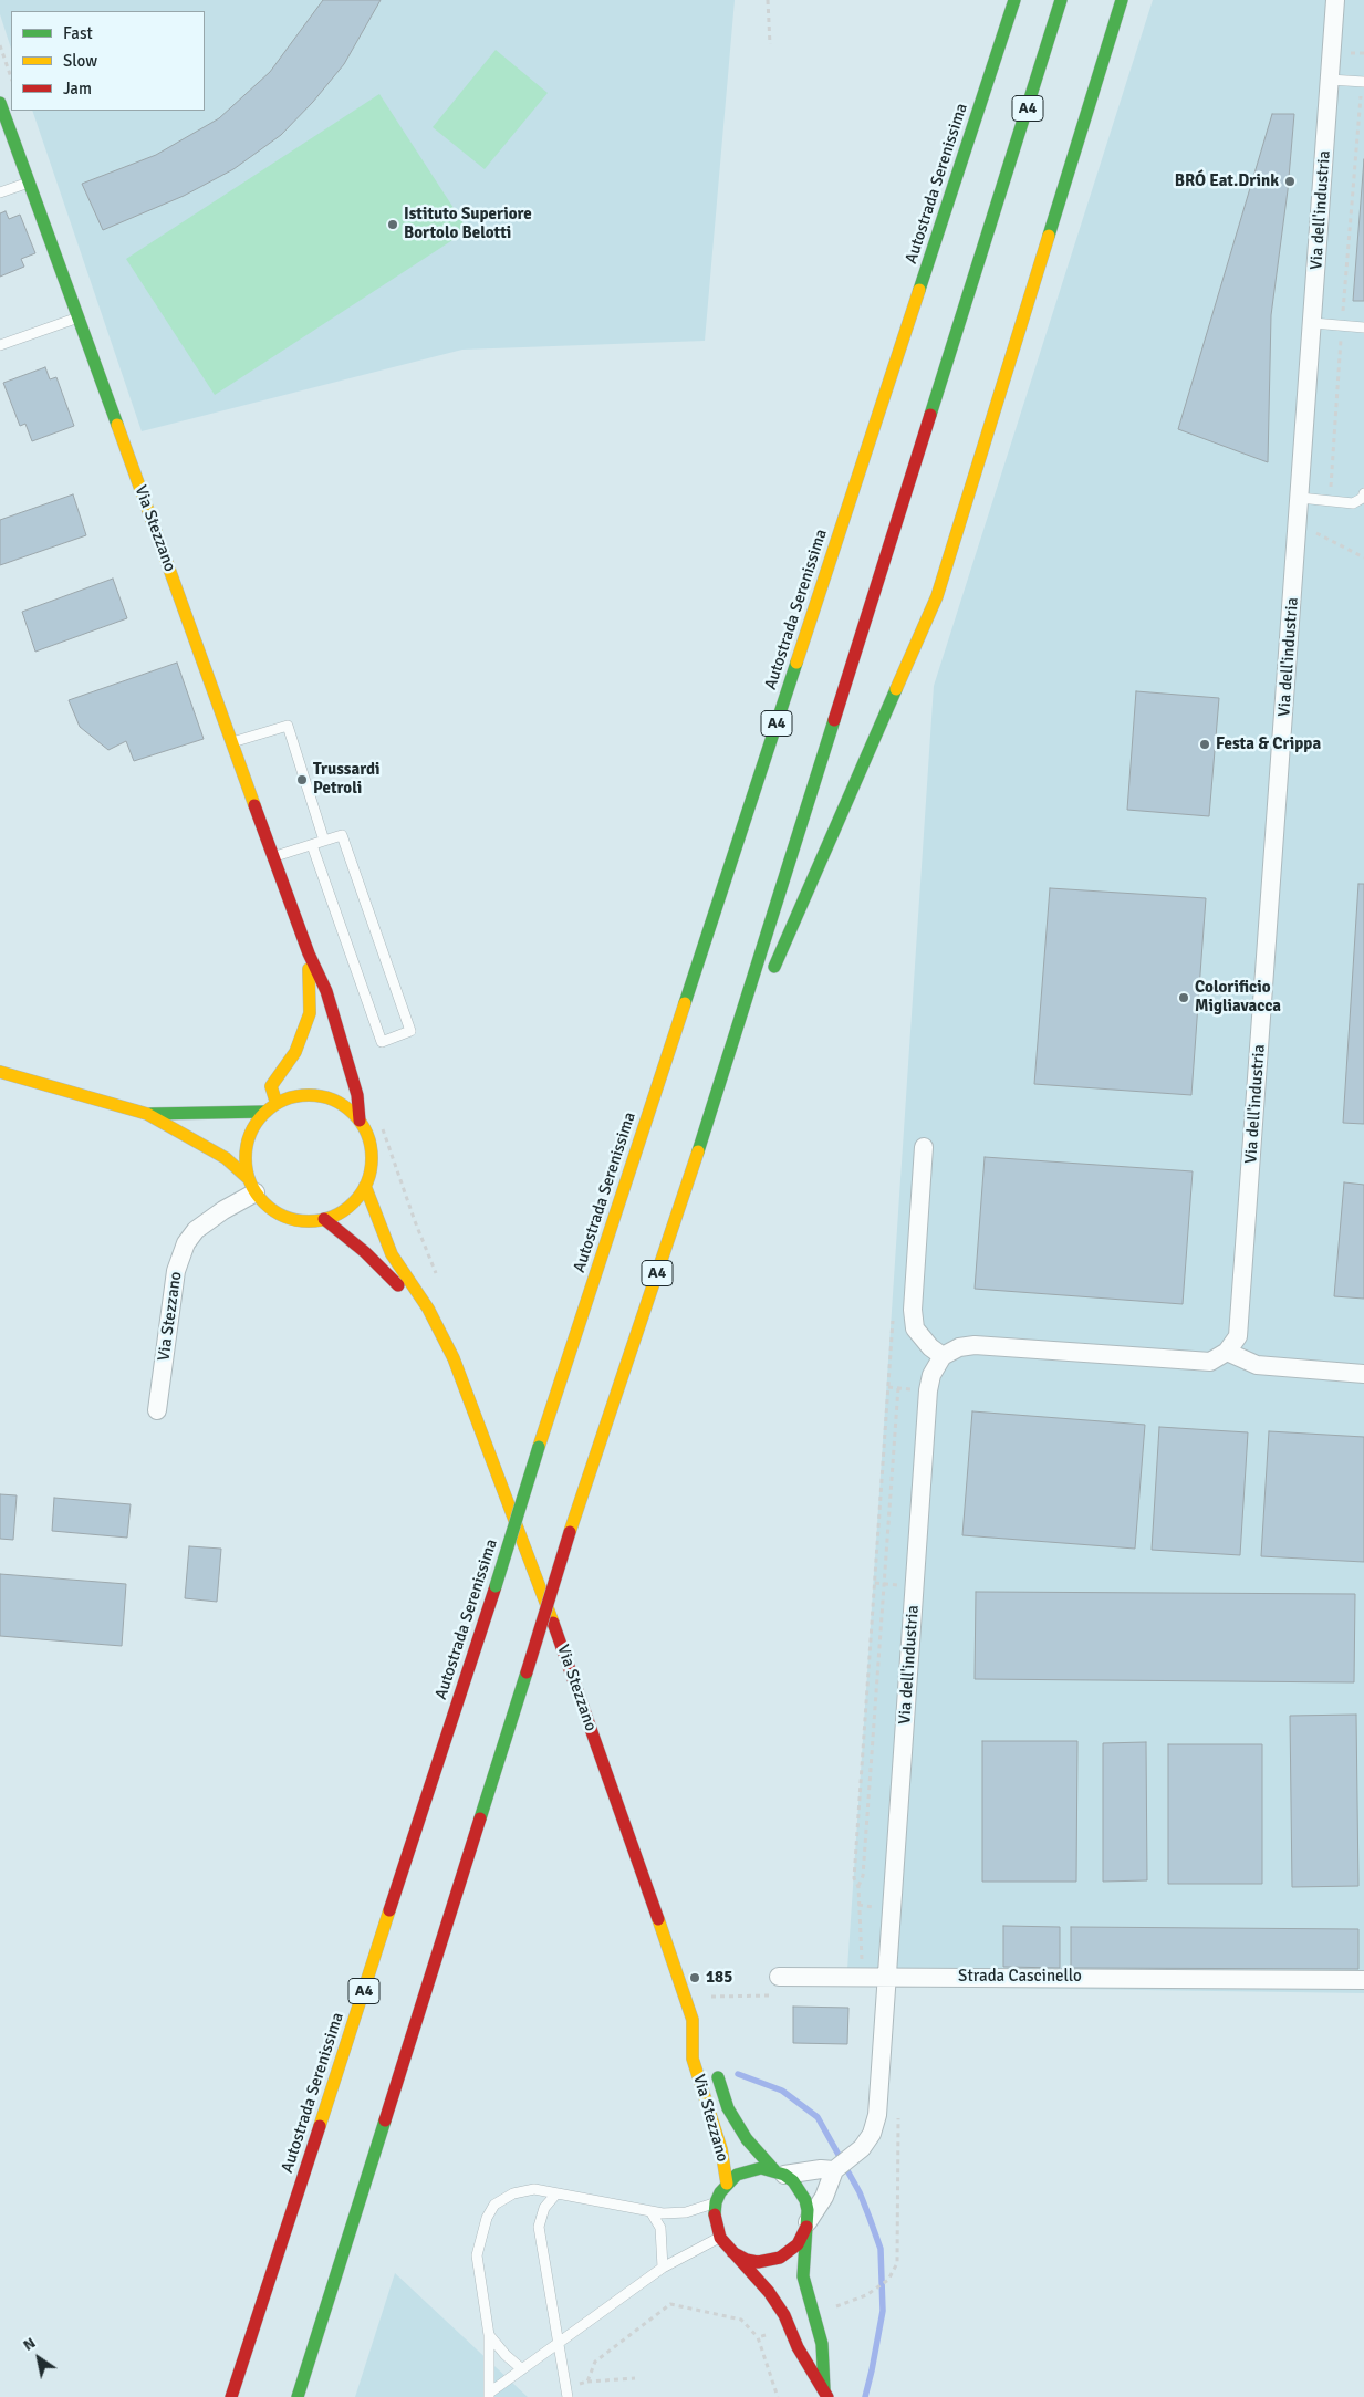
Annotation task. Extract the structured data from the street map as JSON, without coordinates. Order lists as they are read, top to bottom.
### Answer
{
  "streets": {
    "main road": ["A4", "Autostrada Serenissima", "Via Stezzano"],
    "street": ["Via dell'industria", "Strada Cascinello"]
  },
  "crossings": [
    ["Via dell'industria", "Strada Cascinello"]
  ],
  "places": [
    "BRÓ Eat.Drink",
    "Istituto Superiore Bortolo Belotti",
    "Festa & Crippa",
    "Trussardi Petroli",
    "Colorificio Migliavacca",
    "185"
  ],
  "legend": ["Fast", "Slow", "Jam"],
  "north": "top left"
}
